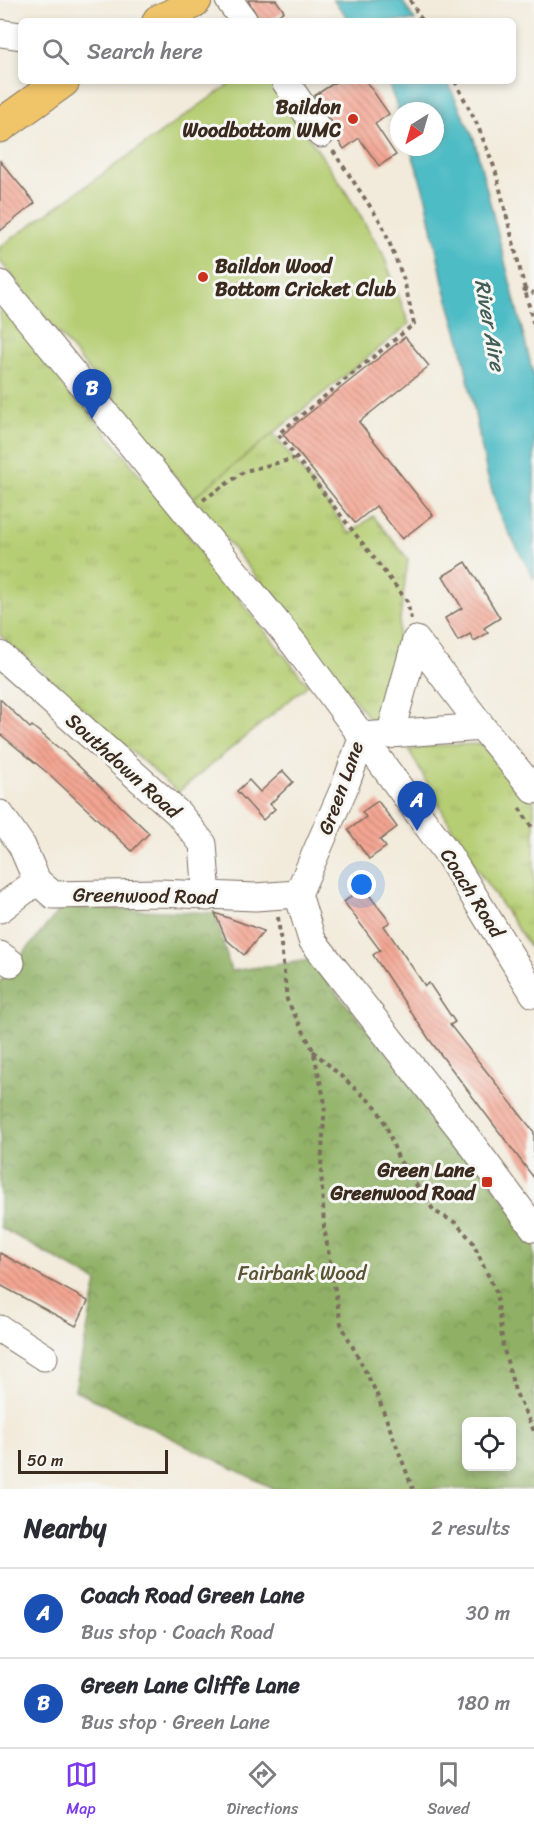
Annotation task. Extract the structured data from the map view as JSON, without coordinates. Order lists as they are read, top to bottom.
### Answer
{
  "streets": {
    "street": [
      "Southdown Road",
      "Green Lane",
      "Coach Road",
      "Greenwood Road"
    ]
  },
  "crossings": [
    ["Southdown Road", "Greenwood Road"],
    ["Green Lane", "Coach Road"],
    ["Green Lane", "Greenwood Road"]
  ],
  "water": ["River Aire"],
  "parks": ["Fairbank Wood"],
  "places": {
    "other": ["Baildon Woodbottom WMC", "Baildon Wood Bottom Cricket Club"],
    "transit": ["Green Lane Greenwood Road"]
  },
  "scale_bar": "50 m",
  "north": "bottom left",
  "page": {
    "search": "Search here",
    "pins": ["B", "A"],
    "scale": "50 m",
    "heading": ["Nearby", "2 results"],
    "list": [
      {
        "mark": "A",
        "name": "Coach Road Green Lane",
        "note": "Bus stop · Coach Road",
        "value": "30 m"
      },
      {
        "mark": "B",
        "name": "Green Lane Cliffe Lane",
        "note": "Bus stop · Green Lane",
        "value": "180 m"
      }
    ],
    "nav": ["Map", "Directions", "Saved"]
  }
}
